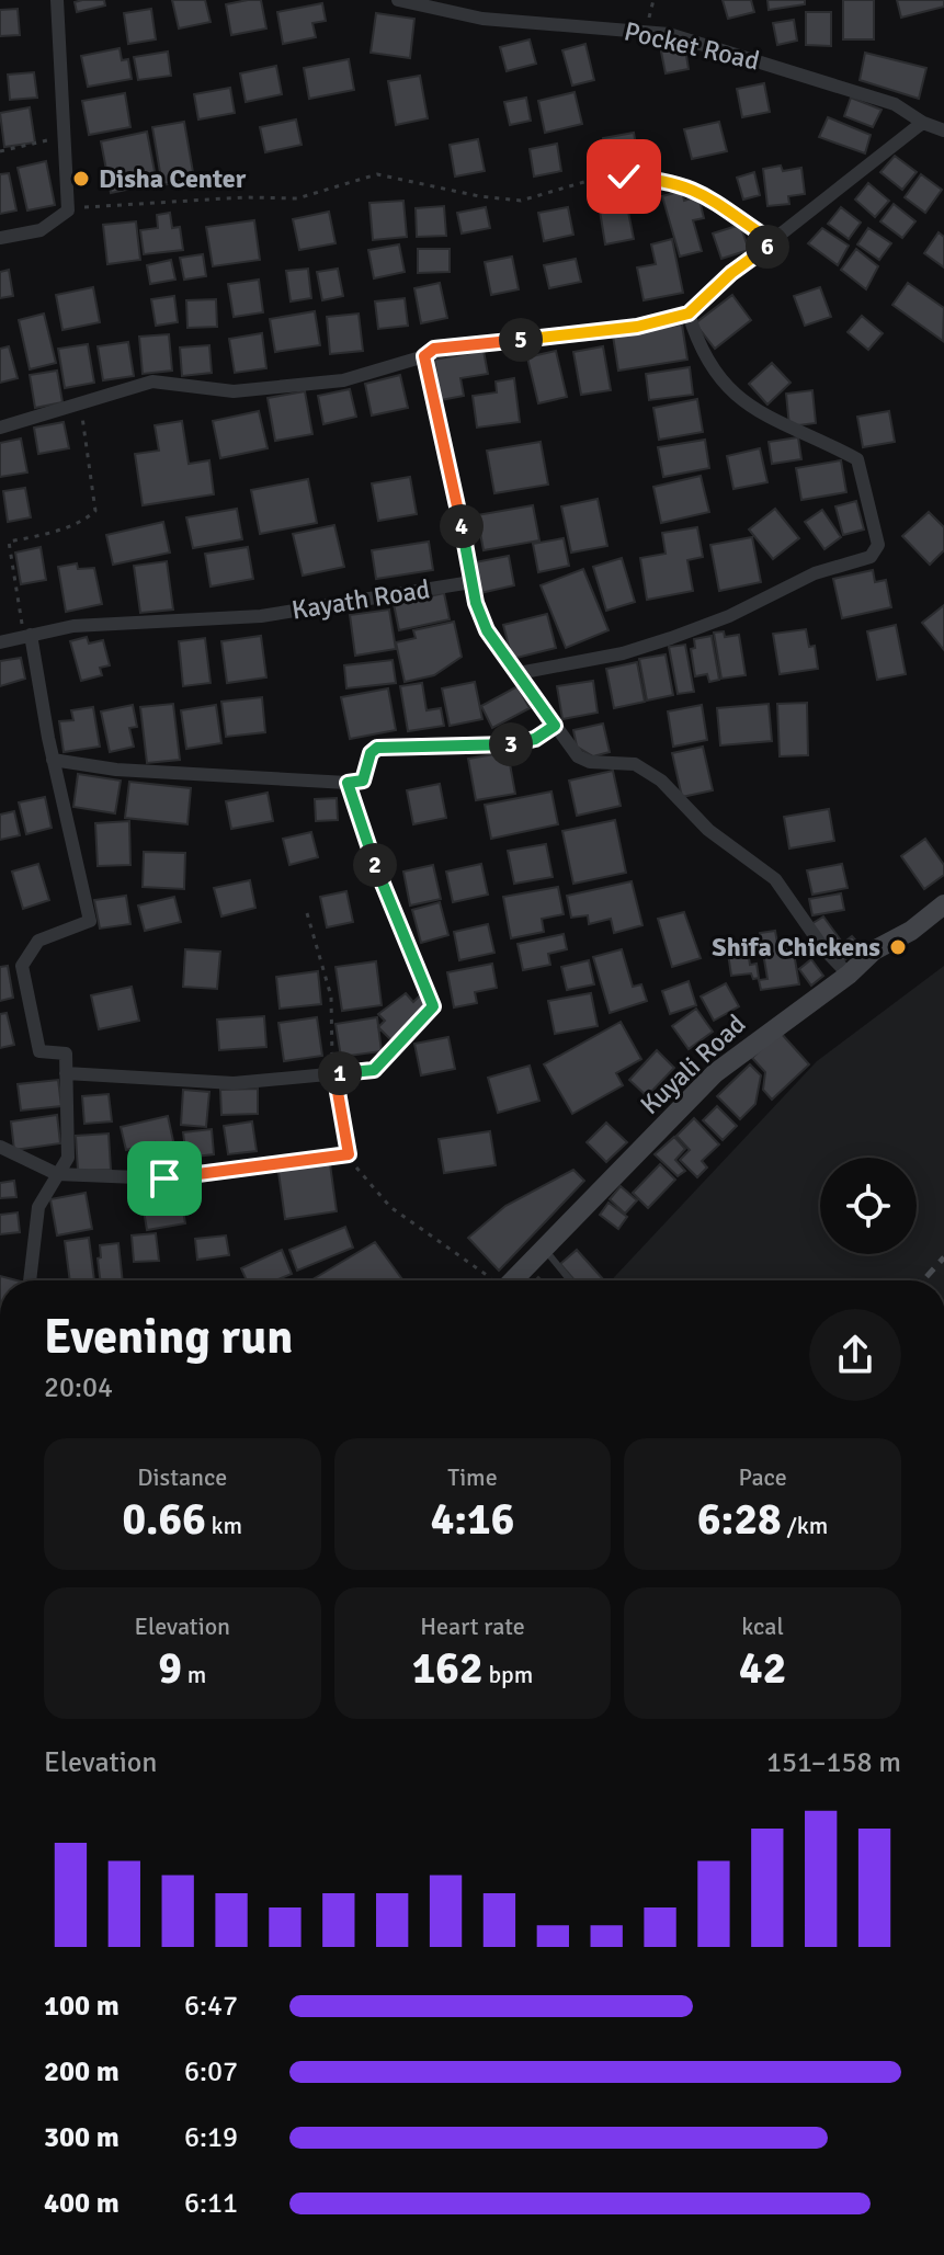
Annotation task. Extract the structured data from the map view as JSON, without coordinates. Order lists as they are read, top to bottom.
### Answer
{
  "streets": {
    "main road": ["Kuyali Road"],
    "street": ["Pocket Road", "Kayath Road"]
  },
  "places": ["Disha Center", "Shifa Chickens"],
  "page": {
    "pins": [
      "6",
      "5",
      "4",
      "3",
      "2",
      "1"
    ],
    "heading": ["Evening run", "20:04"],
    "stats": [
      ["Distance", "0.66 km"],
      ["Time", "4:16"],
      ["Pace", "6:28 /km"],
      ["Elevation", "9 m"],
      ["Heart rate", "162 bpm"],
      ["kcal", "42"]
    ],
    "chart": ["Elevation", "151–158 m"],
    "list": [
      {
        "name": "100 m",
        "note": "6:47"
      },
      {
        "name": "200 m",
        "note": "6:07"
      },
      {
        "name": "300 m",
        "note": "6:19"
      },
      {
        "name": "400 m",
        "note": "6:11"
      }
    ]
  }
}
